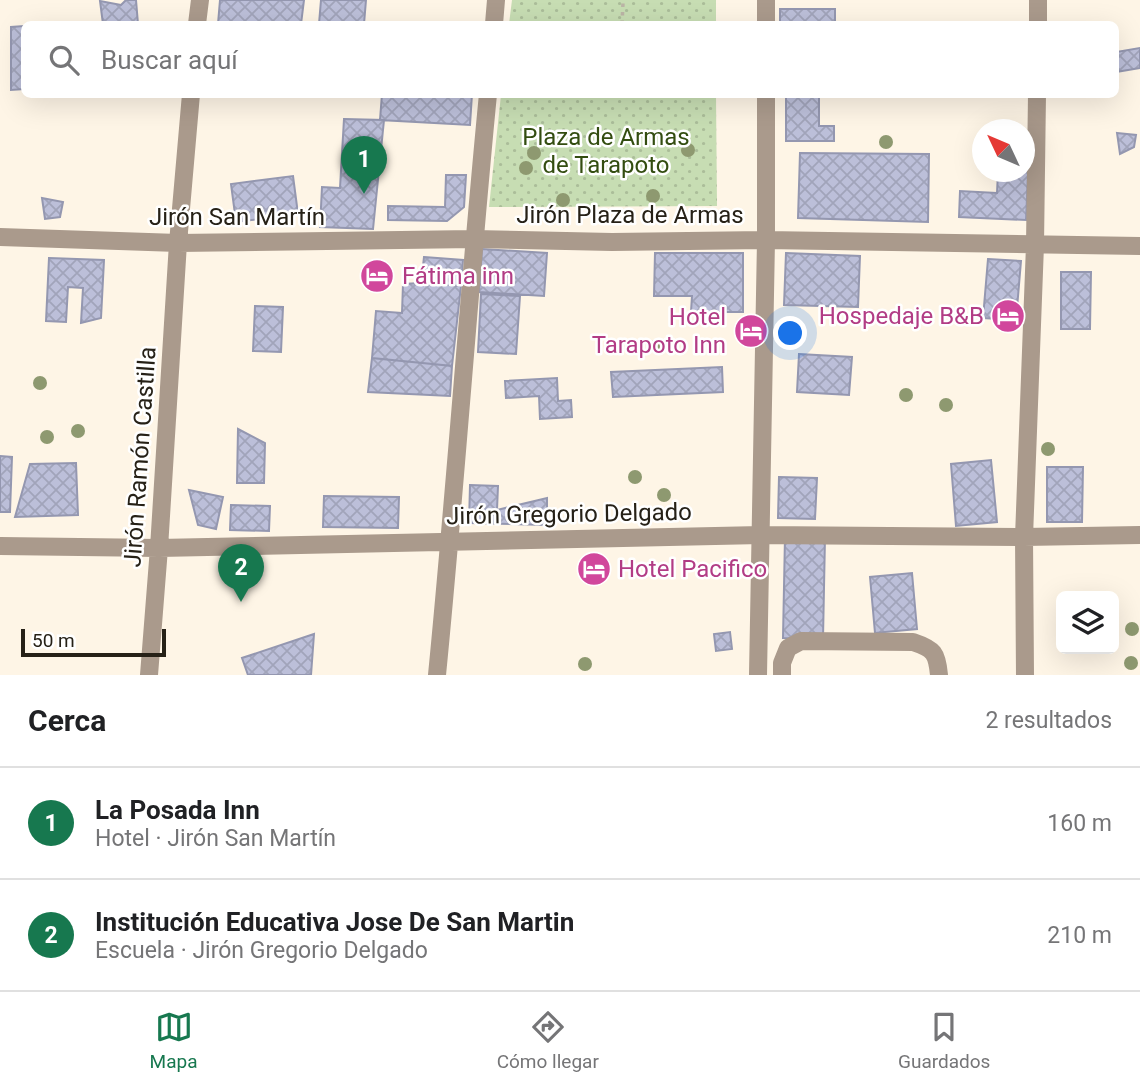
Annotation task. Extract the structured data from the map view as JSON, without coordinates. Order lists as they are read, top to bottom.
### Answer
{
  "streets": {
    "street": [
      "Jirón Plaza de Armas",
      "Jirón San Martín",
      "Jirón Ramón Castilla",
      "Jirón Gregorio Delgado"
    ]
  },
  "crossings": [
    ["Jirón Plaza de Armas", "Jirón San Martín"],
    ["Jirón San Martín", "Jirón Ramón Castilla"],
    ["Jirón Ramón Castilla", "Jirón Gregorio Delgado"]
  ],
  "parks": ["Plaza de Armas de Tarapoto"],
  "places": {
    "hotel": [
      "Fátima inn",
      "Hospedaje B&B",
      "Hotel Tarapoto Inn",
      "Hotel Pacifico"
    ]
  },
  "scale_bar": "50 m",
  "north": "top left",
  "page": {
    "search": "Buscar aquí",
    "pins": ["1", "2"],
    "scale": "50 m",
    "heading": ["Cerca", "2 resultados"],
    "list": [
      {
        "mark": "1",
        "name": "La Posada Inn",
        "note": "Hotel · Jirón San Martín",
        "value": "160 m"
      },
      {
        "mark": "2",
        "name": "Institución Educativa Jose De San Martin",
        "note": "Escuela · Jirón Gregorio Delgado",
        "value": "210 m"
      }
    ],
    "nav": ["Mapa", "Cómo llegar", "Guardados"]
  }
}
